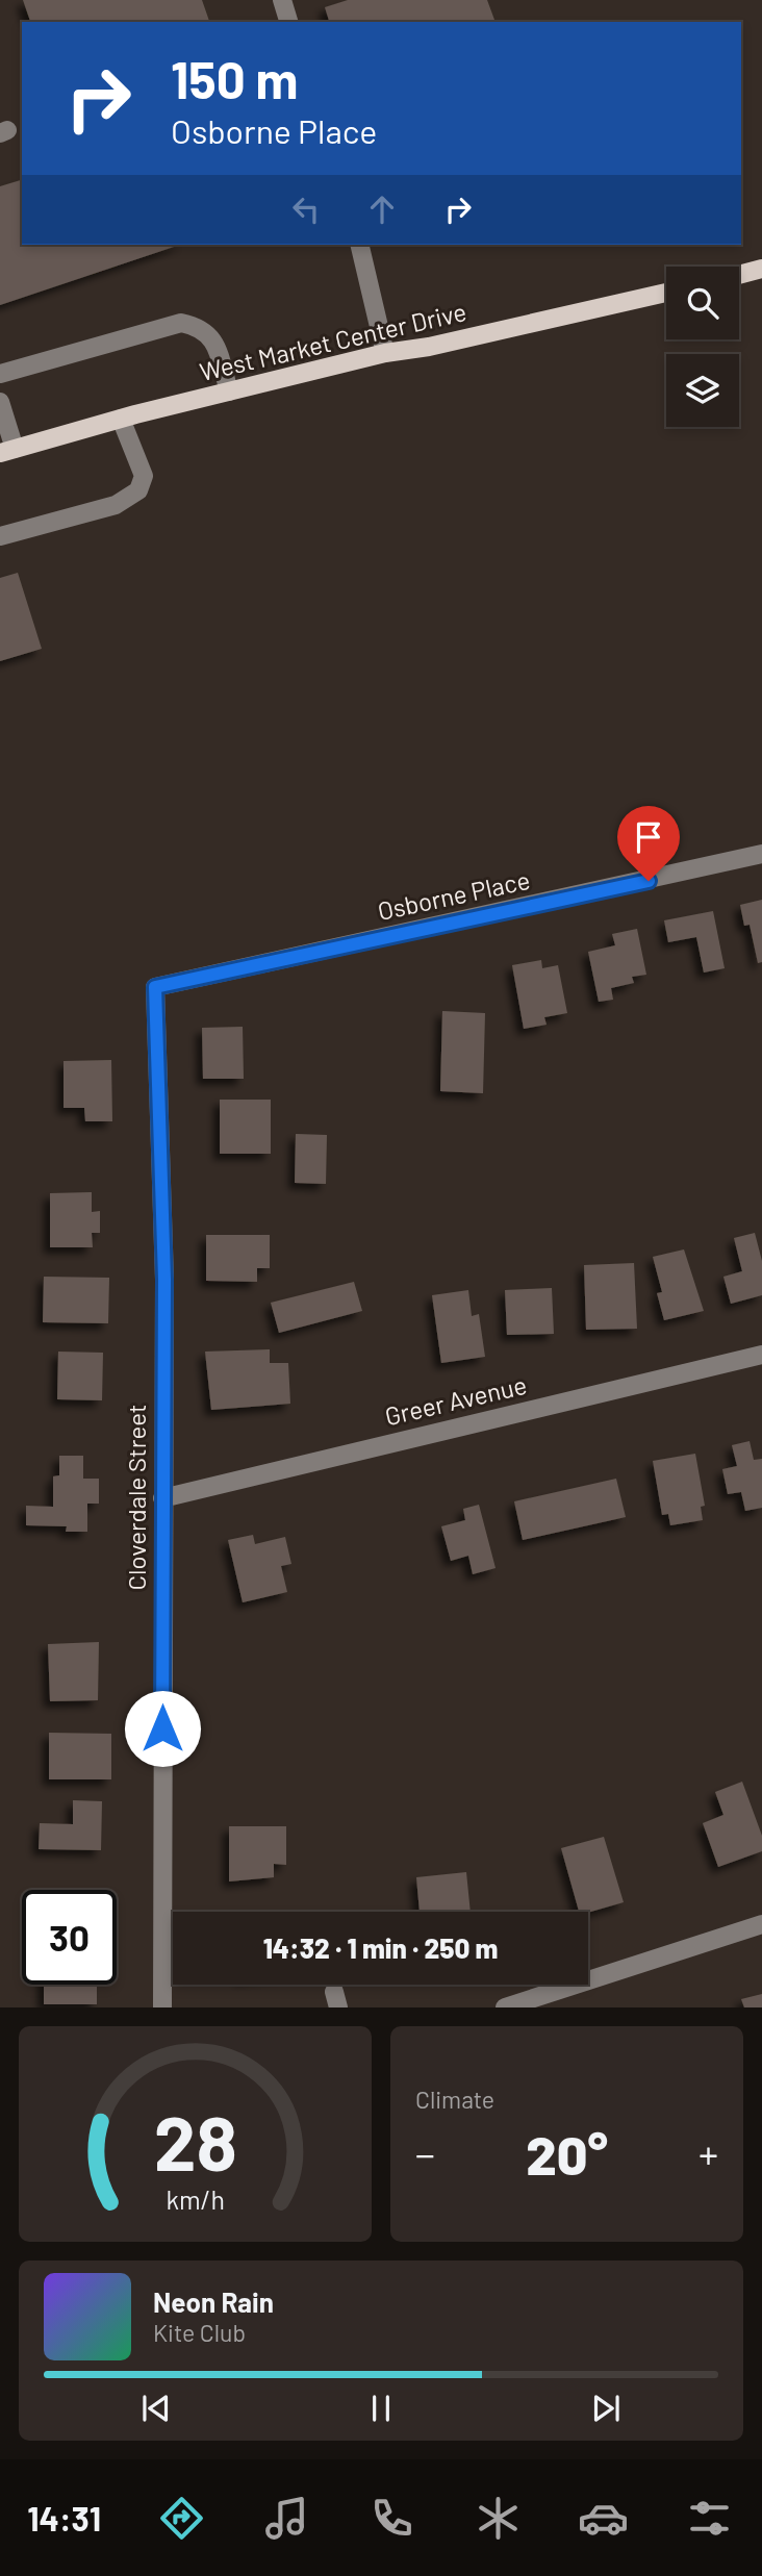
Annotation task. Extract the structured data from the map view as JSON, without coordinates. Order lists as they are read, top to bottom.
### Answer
{
  "streets": {
    "main road": ["West Market Center Drive"],
    "street": ["Osborne Place", "Greer Avenue", "Cloverdale Street"]
  },
  "crossings": [
    ["Osborne Place", "Cloverdale Street"],
    ["Greer Avenue", "Cloverdale Street"]
  ],
  "page": {
    "turn": ["150 m", "Osborne Place"],
    "limit": "30",
    "trip": "14:32 · 1 min · 250 m",
    "tile": "Climate",
    "heat": ["−", "20°", "+"],
    "song": ["Neon Rain", "Kite Club"],
    "tabs": "14:31",
    "gauge": ["28", "km/h"]
  }
}
